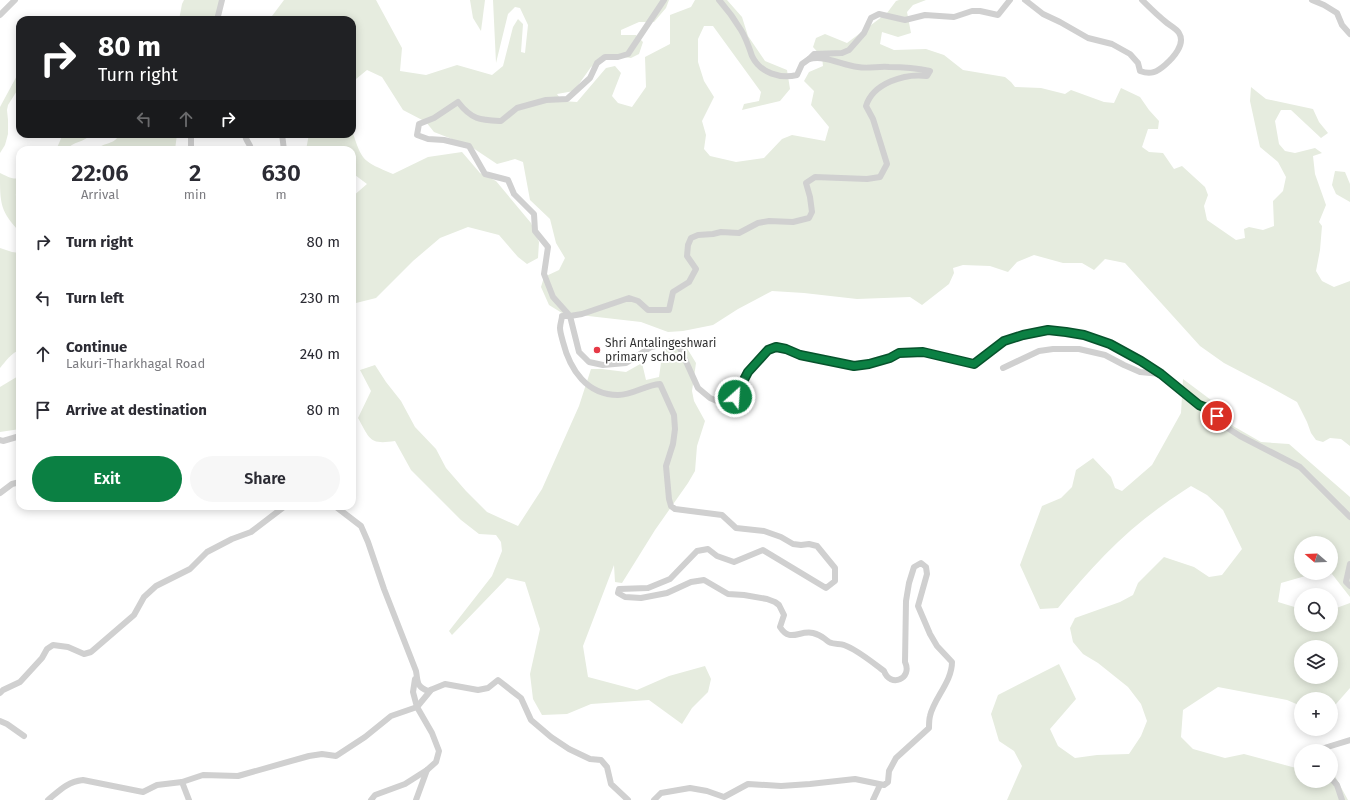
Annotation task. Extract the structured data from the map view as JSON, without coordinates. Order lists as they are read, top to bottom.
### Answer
{
  "places": ["Shri Antalingeshwari primary school"],
  "north": "left",
  "page": {
    "turn": ["80 m", "Turn right"],
    "eta": [
      "22:06",
      "Arrival",
      "2",
      "min",
      "630",
      "m"
    ],
    "list": [
      {
        "name": "Turn right",
        "value": "80 m"
      },
      {
        "name": "Turn left",
        "value": "230 m"
      },
      {
        "name": "Continue",
        "note": "Lakuri-Tharkhagal Road",
        "value": "240 m"
      },
      {
        "name": "Arrive at destination",
        "value": "80 m"
      }
    ],
    "buttons": ["Exit", "Share"],
    "map_buttons": ["+", "−"]
  }
}
